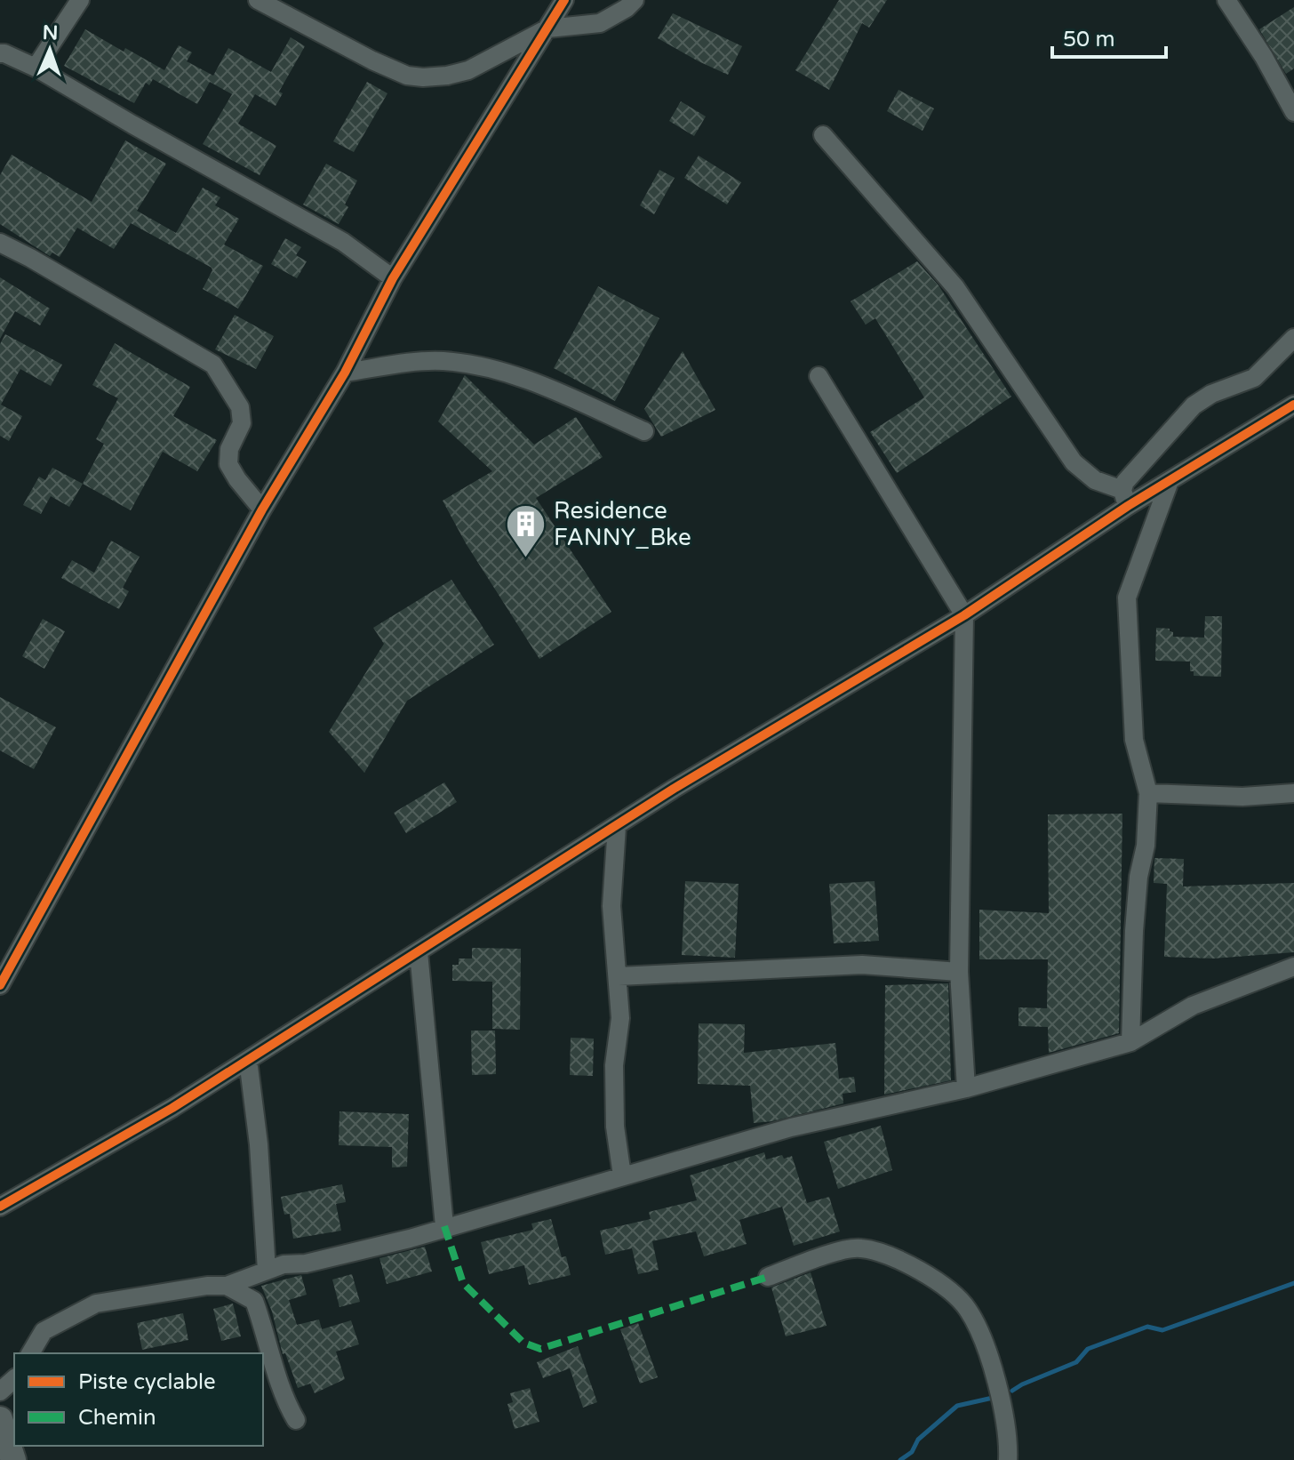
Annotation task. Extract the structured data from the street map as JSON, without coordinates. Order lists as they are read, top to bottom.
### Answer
{
  "places": {
    "building": ["Residence FANNY_Bke"]
  },
  "legend": ["Piste cyclable", "Chemin"],
  "scale_bar": "50 m",
  "north": "top"
}
